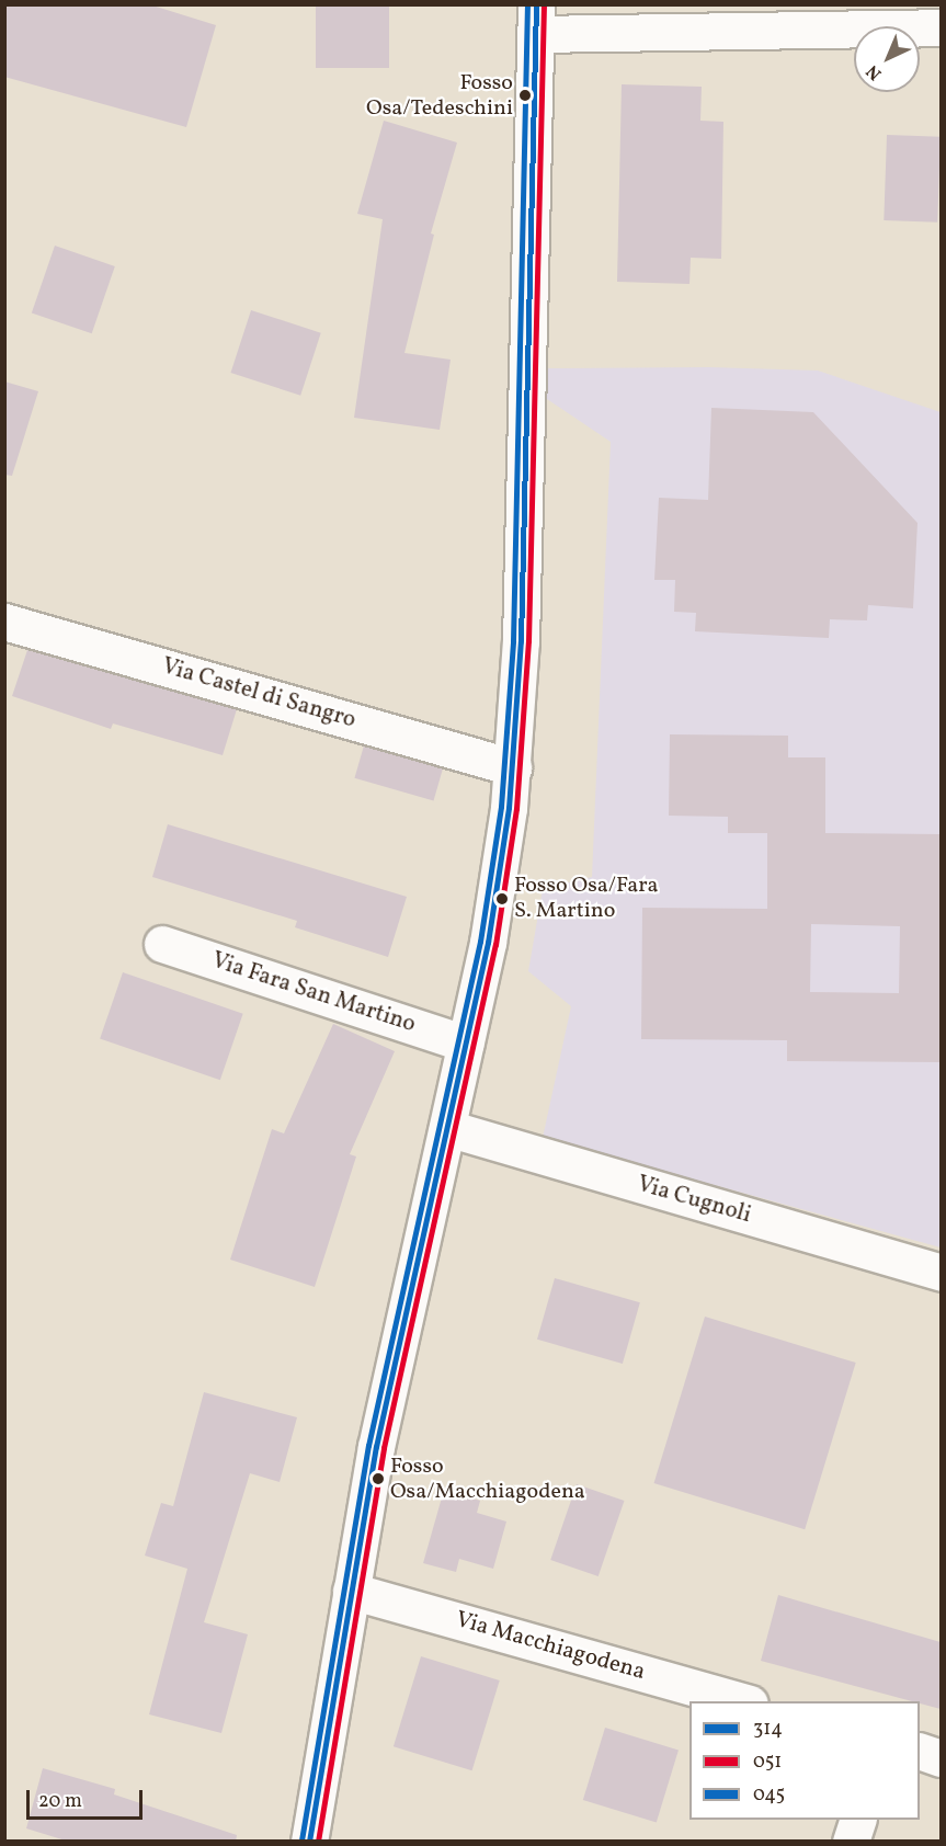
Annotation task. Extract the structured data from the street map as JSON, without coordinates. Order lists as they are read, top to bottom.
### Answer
{
  "streets": {
    "street": [
      "Via Castel di Sangro",
      "Via Fara San Martino",
      "Via Cugnoli",
      "Via Macchiagodena"
    ]
  },
  "places": ["Fosso Osa/Tedeschini", "Fosso Osa/Fara S. Martino", "Fosso Osa/Macchiagodena"],
  "lines": ["transit line 314", "transit line 051", "transit line 045"],
  "legend": ["314", "051", "045"],
  "scale_bar": "20 m",
  "north": "bottom left"
}
